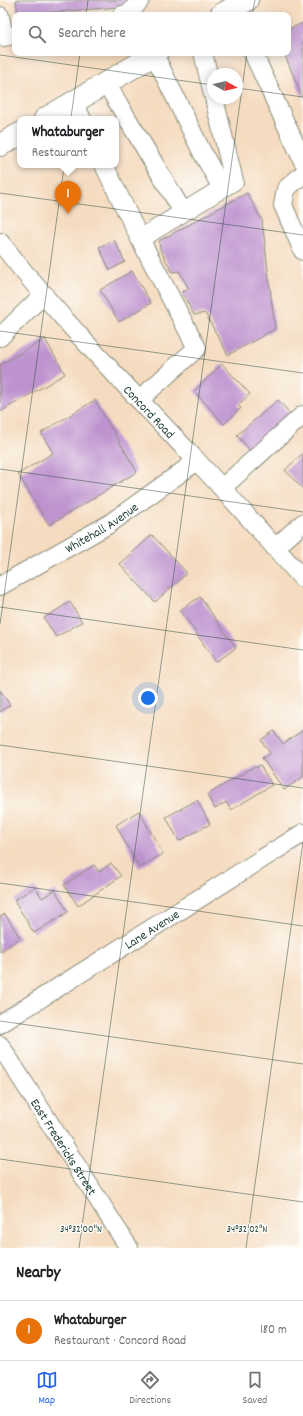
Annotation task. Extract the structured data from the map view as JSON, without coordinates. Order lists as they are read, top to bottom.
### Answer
{
  "streets": {
    "street": [
      "Concord Road",
      "Whitehall Avenue",
      "Lane Avenue",
      "East Fredericks Street"
    ]
  },
  "crossings": [
    ["Concord Road", "Whitehall Avenue"]
  ],
  "north": "right",
  "page": {
    "search": "Search here",
    "popup": ["Whataburger", "Restaurant"],
    "pins": "1",
    "heading": "Nearby",
    "list": [
      {
        "mark": "1",
        "name": "Whataburger",
        "note": "Restaurant · Concord Road",
        "value": "180 m"
      }
    ],
    "nav": ["Map", "Directions", "Saved"]
  },
  "coordinates": ["34°32'00\"N", "34°32'02\"N"]
}
